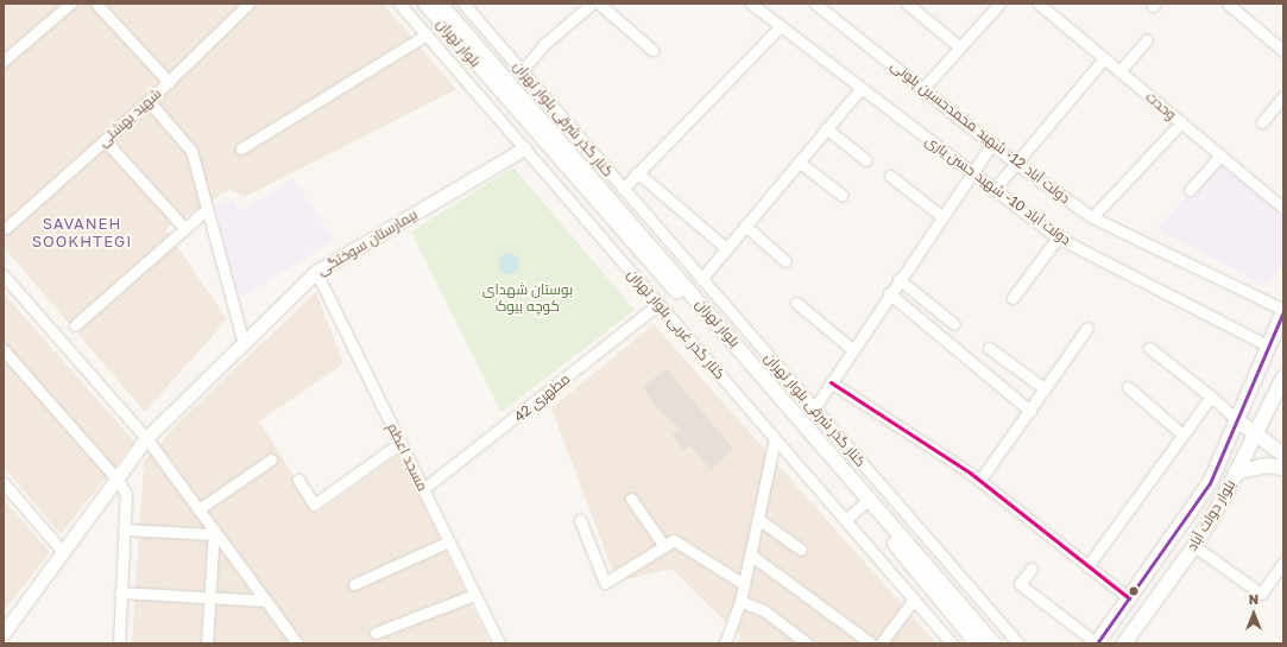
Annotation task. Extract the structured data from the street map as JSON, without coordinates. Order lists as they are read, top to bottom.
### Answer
{
  "streets": {
    "main road": ["بلوار تهران", "بلوار دولت آباد"],
    "street": [
      "وحدت",
      "شهید بهشتی",
      "کنار گذر شرقی بلوار تهران",
      "دولت آباد 12- شهید محمدحسین پلونی",
      "دولت آباد 10- شهید حسن یاری",
      "بیمارستان سوختگی",
      "کنار گذر غربی بلوار تهران",
      "مطهری 42",
      "مسجد اعظم"
    ]
  },
  "crossings": [
    ["دولت آباد 12- شهید محمدحسین پلونی", "بلوار دولت آباد"],
    ["دولت آباد 10- شهید حسن یاری", "بلوار دولت آباد"],
    ["بیمارستان سوختگی", "کنار گذر غربی بلوار تهران"],
    ["بیمارستان سوختگی", "مسجد اعظم"],
    ["کنار گذر غربی بلوار تهران", "مطهری 42"],
    ["مطهری 42", "مسجد اعظم"]
  ],
  "districts": ["SAVANEH SOOKHTEGI"],
  "parks": ["بوستان شهدای کوچه بیوک"],
  "north": "top"
}
